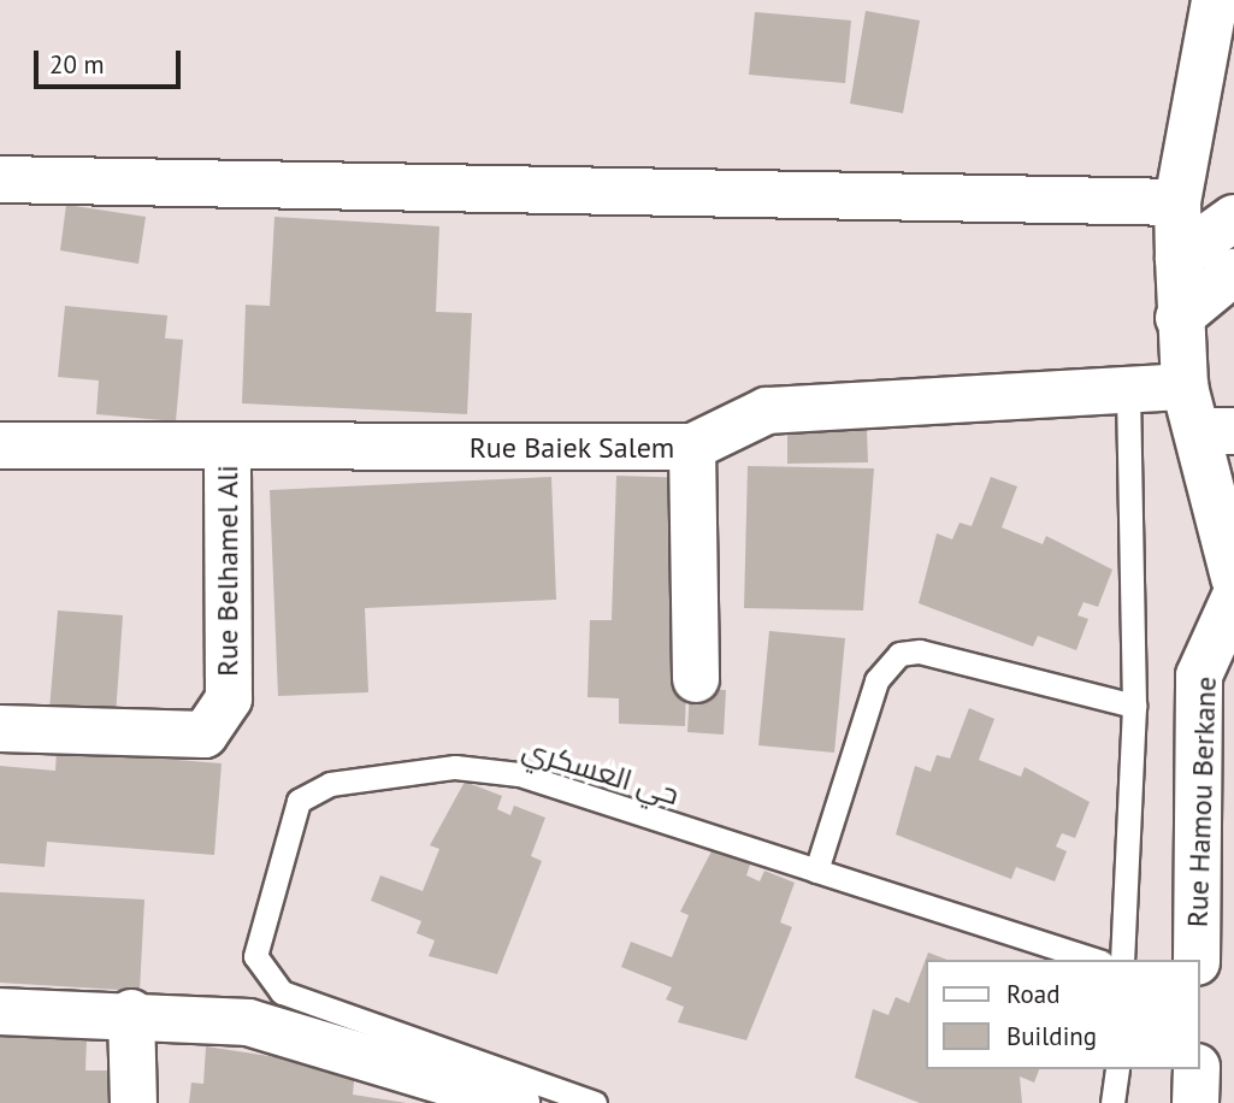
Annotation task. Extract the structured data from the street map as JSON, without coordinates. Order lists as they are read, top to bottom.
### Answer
{
  "streets": {
    "street": ["Rue Baiek Salem", "Rue Belhamel Ali", "Rue Hamou Berkane"],
    "lane": ["حي العسكري"]
  },
  "crossings": [
    ["Rue Baiek Salem", "Rue Belhamel Ali"]
  ],
  "legend": ["Road", "Building"],
  "scale_bar": "20 m"
}
